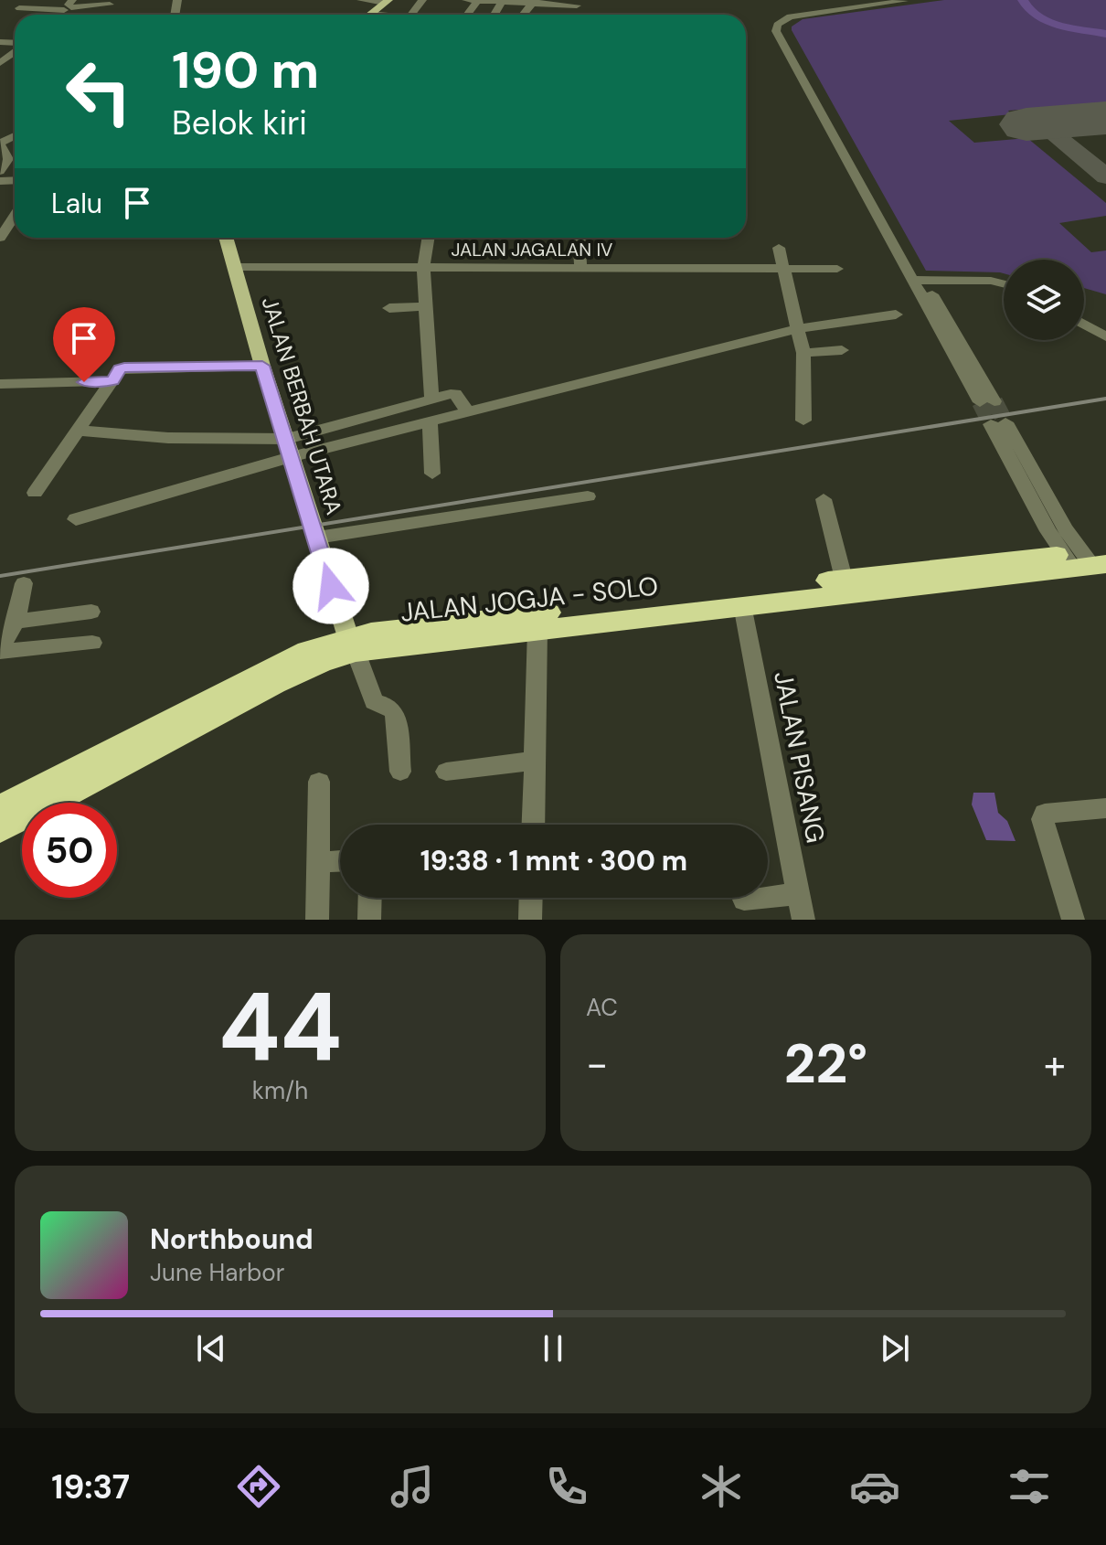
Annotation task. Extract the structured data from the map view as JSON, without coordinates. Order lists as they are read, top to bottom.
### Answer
{
  "streets": {
    "highway": ["JALAN JOGJA - SOLO"],
    "main road": ["JALAN BERBAH UTARA"],
    "street": ["JALAN JAGALAN IV", "JALAN PISANG"]
  },
  "crossings": [
    ["JALAN JAGALAN IV", "JALAN BERBAH UTARA"],
    ["JALAN BERBAH UTARA", "JALAN JOGJA - SOLO"],
    ["JALAN JOGJA - SOLO", "JALAN PISANG"]
  ],
  "page": {
    "turn": ["190 m", "Belok kiri"],
    "then": "Lalu",
    "limit": "50",
    "trip": "19:38 · 1 mnt · 300 m",
    "tile": [
      ["44", "km/h"],
      "AC"
    ],
    "heat": ["−", "22°", "+"],
    "song": ["Northbound", "June Harbor"],
    "tabs": "19:37"
  }
}
